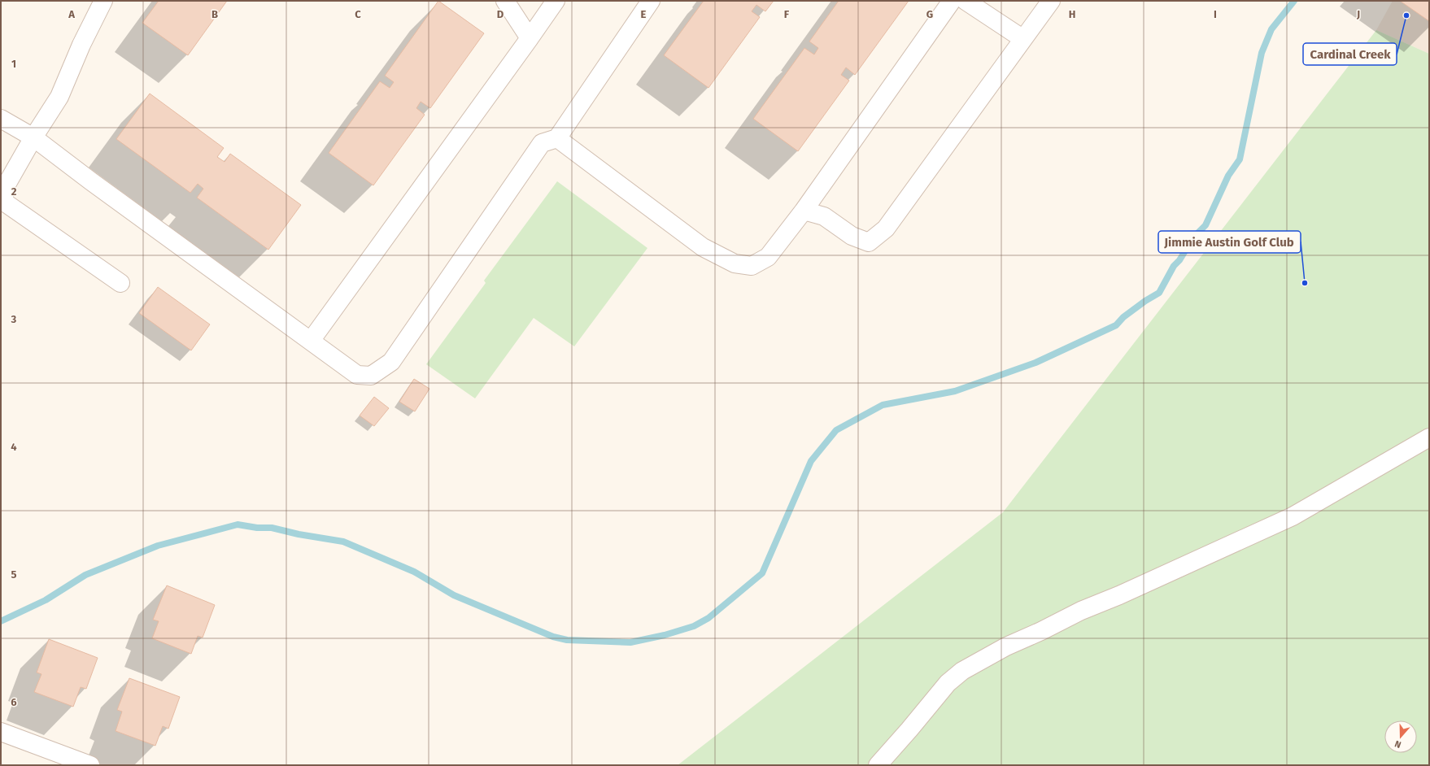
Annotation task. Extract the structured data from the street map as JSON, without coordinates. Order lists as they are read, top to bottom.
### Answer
{
  "places": ["Cardinal Creek", "Jimmie Austin Golf Club"],
  "north": "bottom",
  "grid": {
    "columns": [
      "A",
      "B",
      "C",
      "D",
      "E",
      "F",
      "G",
      "H",
      "I",
      "J"
    ],
    "rows": [
      "1",
      "2",
      "3",
      "4",
      "5",
      "6"
    ]
  }
}
